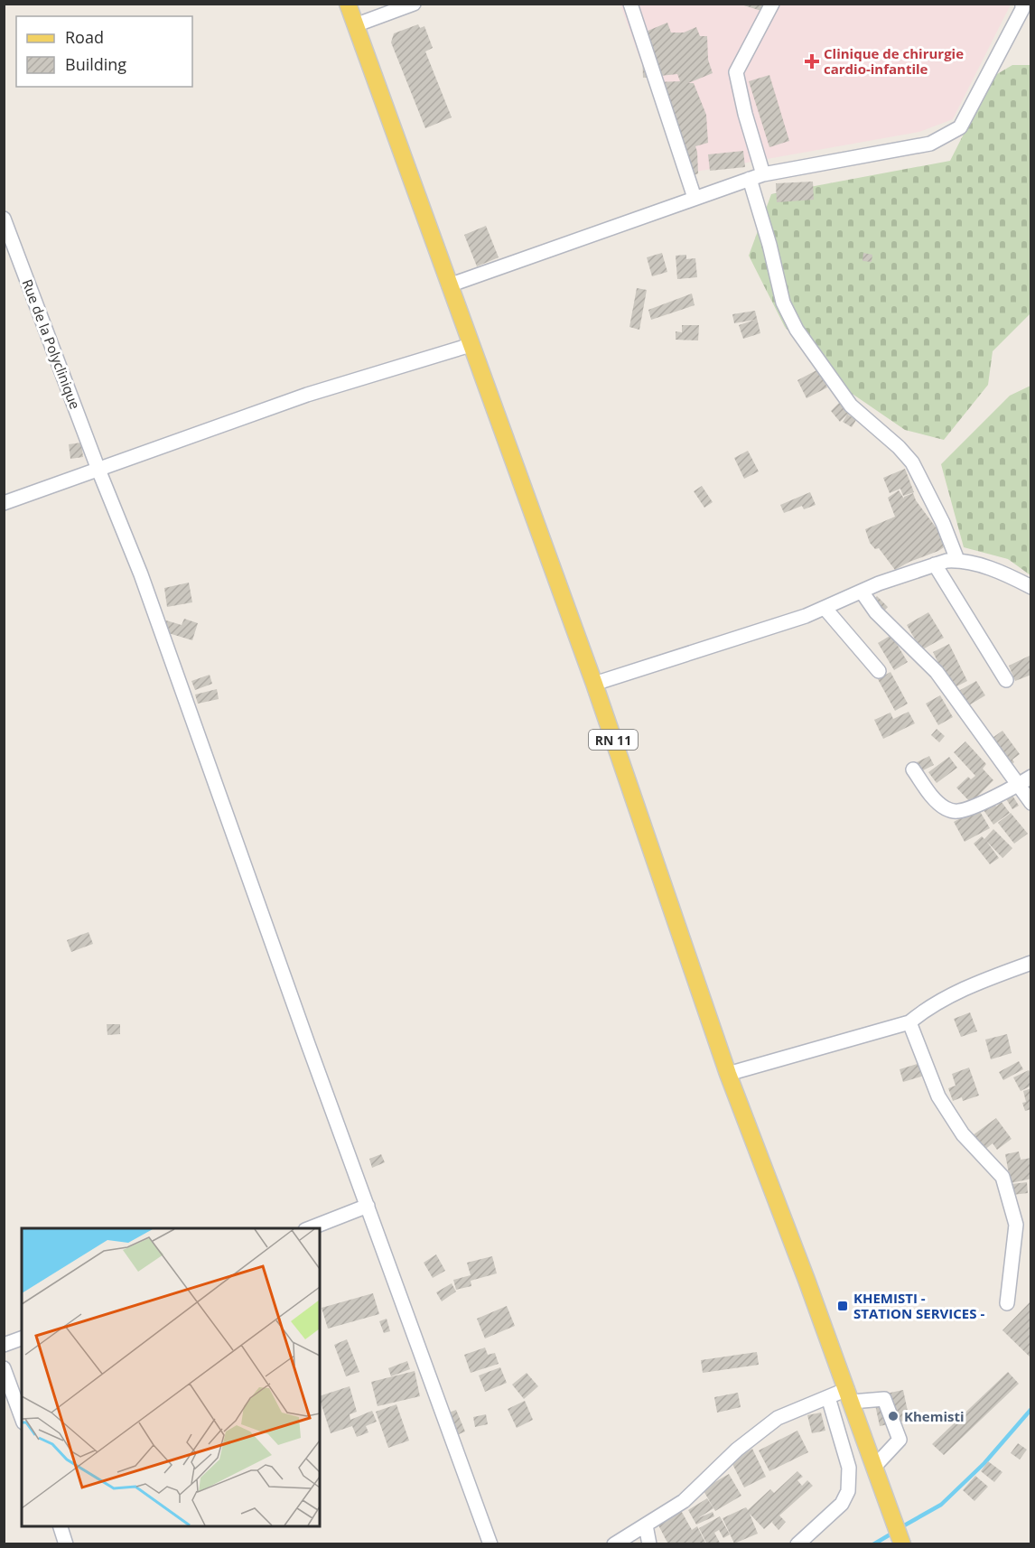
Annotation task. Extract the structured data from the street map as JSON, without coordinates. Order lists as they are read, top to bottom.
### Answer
{
  "streets": {
    "main road": ["RN 11"],
    "street": ["Rue de la Polyclinique"]
  },
  "places": {
    "health": ["Clinique de chirurgie cardio-infantile"],
    "transit": ["KHEMISTI - STATION SERVICES -"],
    "other": ["Khemisti"]
  },
  "legend": ["Road", "Building"]
}
